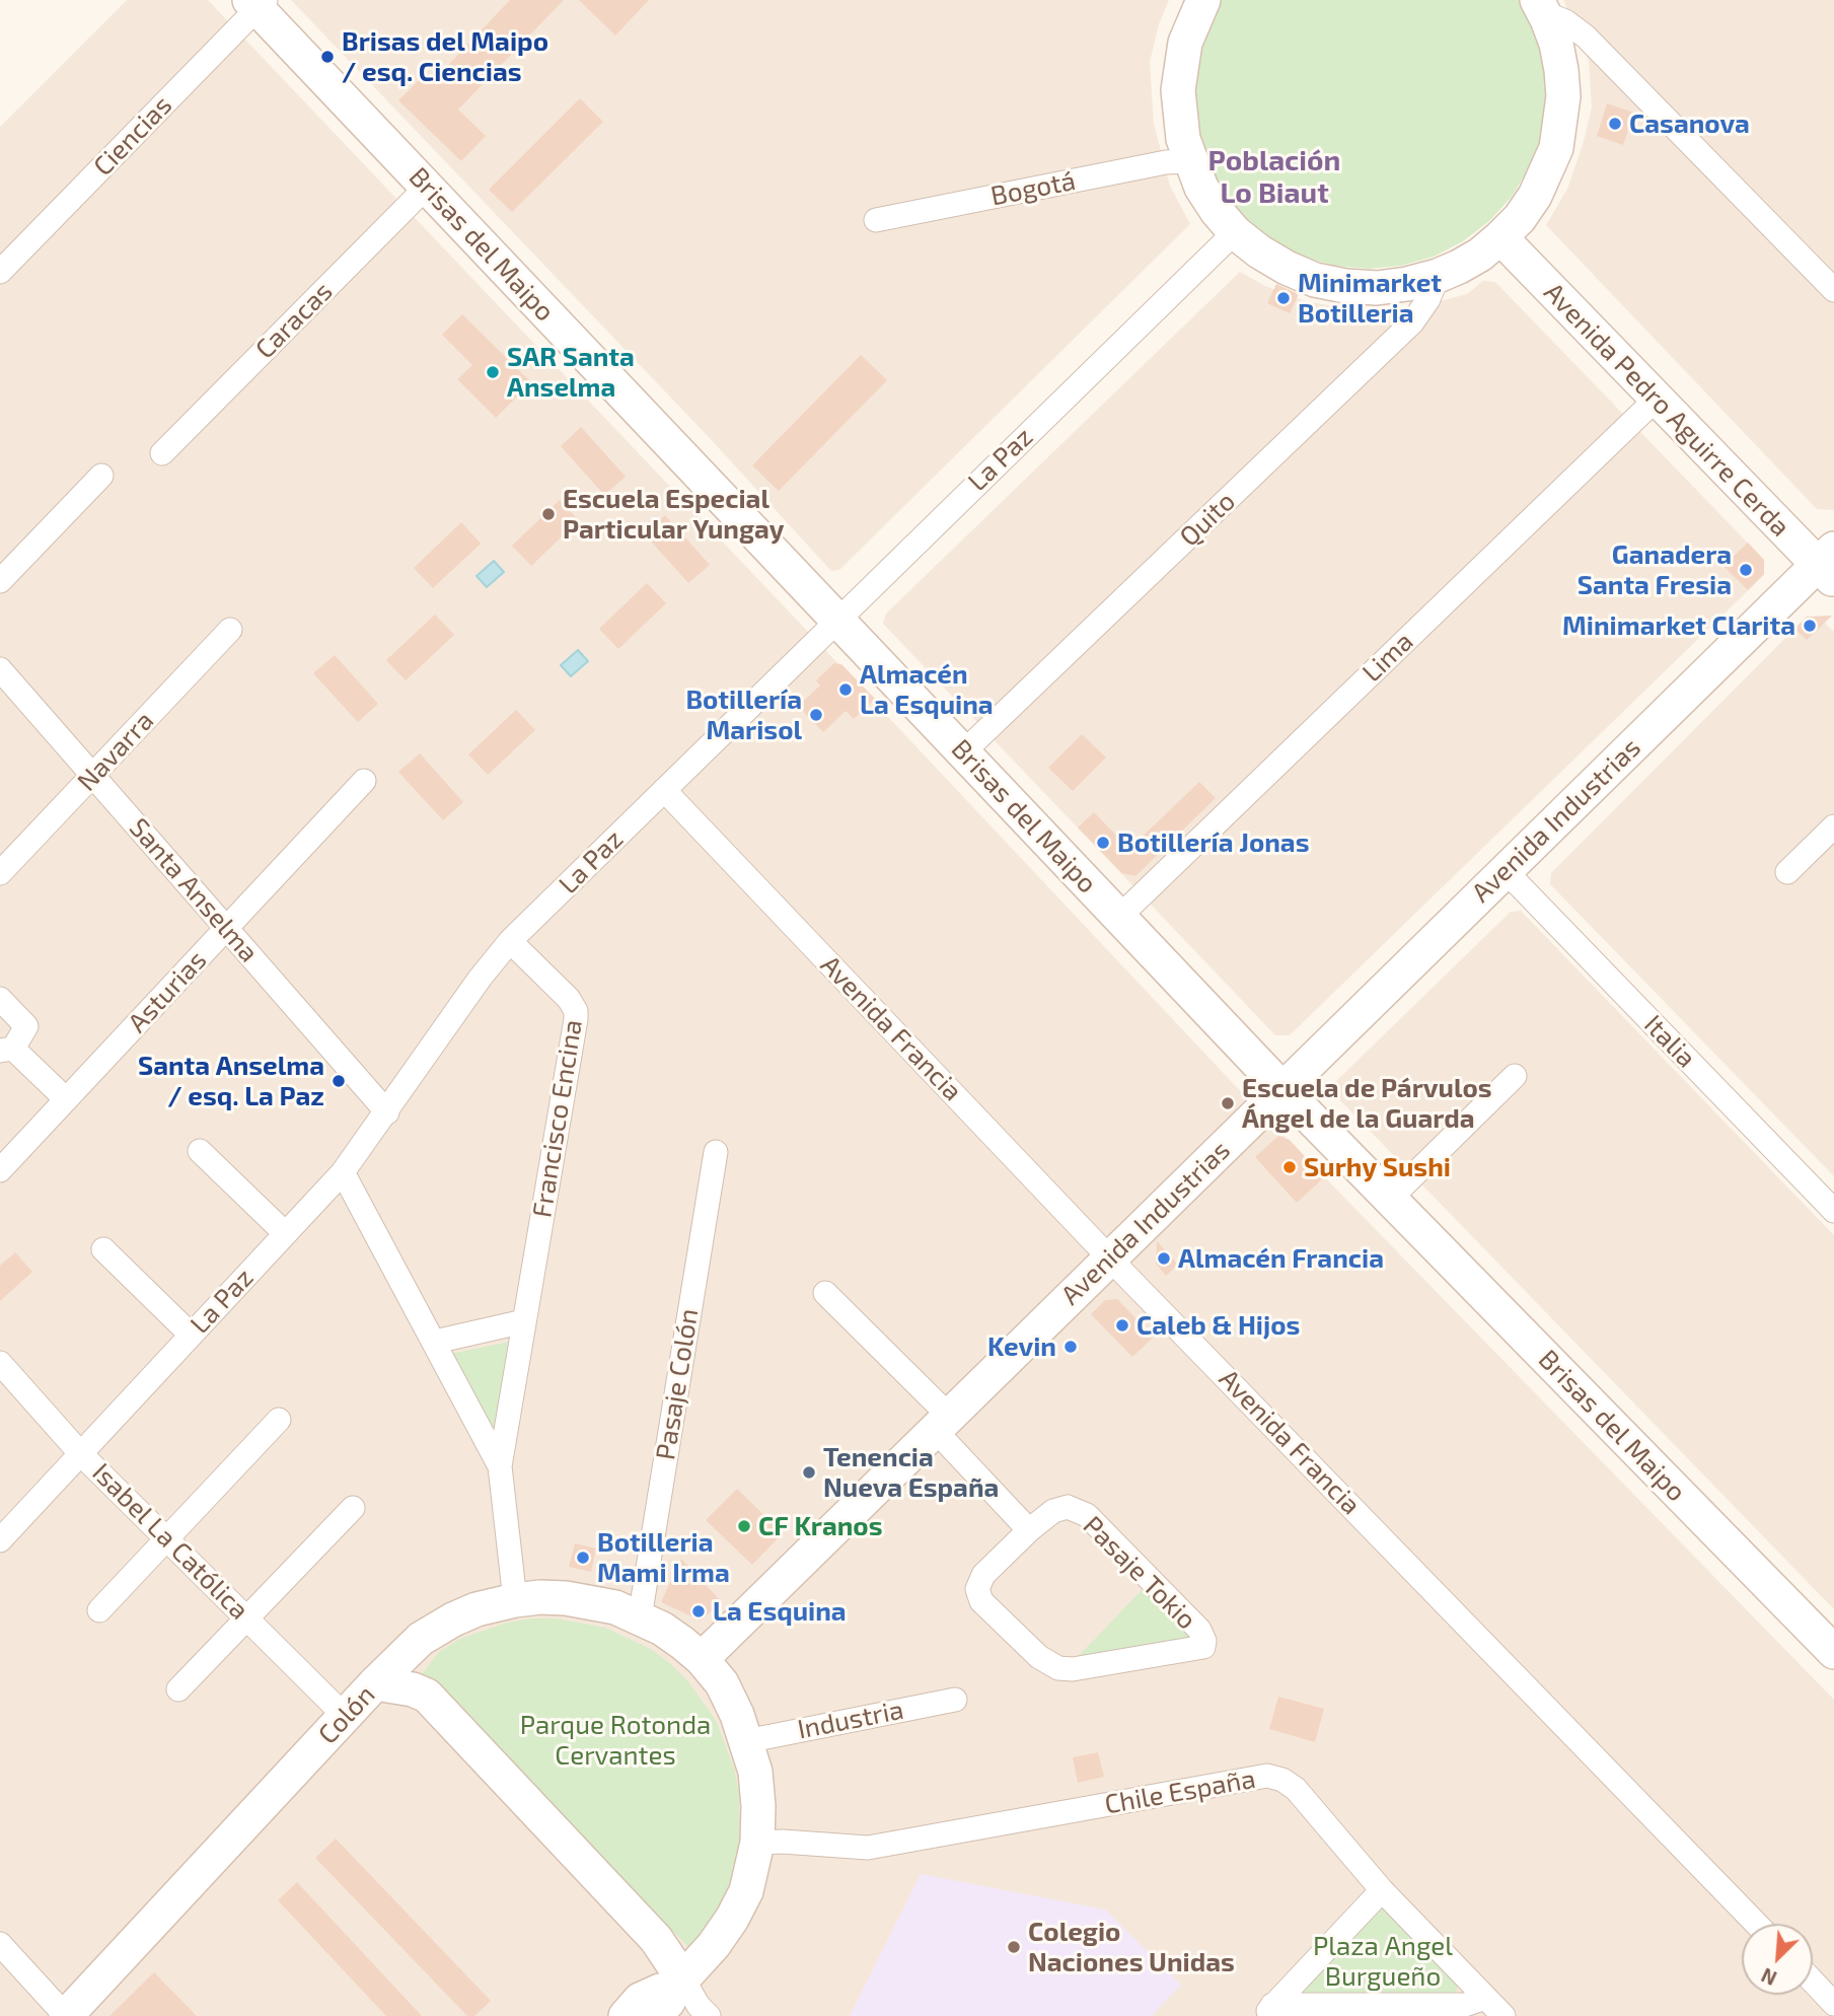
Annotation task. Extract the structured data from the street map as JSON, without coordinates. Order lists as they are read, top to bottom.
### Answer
{
  "streets": {
    "street": [
      "Ciencias",
      "Bogotá",
      "Brisas del Maipo",
      "Caracas",
      "Avenida Pedro Aguirre Cerda",
      "La Paz",
      "Quito",
      "Lima",
      "Navarra",
      "Avenida Industrias",
      "Santa Anselma",
      "Asturias",
      "Avenida Francia",
      "Italia",
      "Francisco Encina",
      "Pasaje Colón",
      "Isabel La Católica",
      "Pasaje Tokio",
      "Colón",
      "Industria",
      "Chile España"
    ]
  },
  "crossings": [
    ["Ciencias", "Brisas del Maipo"],
    ["Brisas del Maipo", "Caracas"],
    ["Brisas del Maipo", "La Paz"],
    ["Brisas del Maipo", "Quito"],
    ["Brisas del Maipo", "Lima"],
    ["Brisas del Maipo", "Avenida Industrias"],
    ["Avenida Pedro Aguirre Cerda", "Lima"],
    ["Avenida Pedro Aguirre Cerda", "Avenida Industrias"],
    ["La Paz", "Santa Anselma"],
    ["La Paz", "Avenida Francia"],
    ["La Paz", "Francisco Encina"],
    ["La Paz", "Isabel La Católica"],
    ["Navarra", "Santa Anselma"],
    ["Avenida Industrias", "Avenida Francia"],
    ["Avenida Industrias", "Italia"],
    ["Avenida Industrias", "Colón"],
    ["Santa Anselma", "Asturias"],
    ["Francisco Encina", "Colón"],
    ["Pasaje Colón", "Colón"],
    ["Isabel La Católica", "Colón"]
  ],
  "districts": ["Población Lo Biaut"],
  "parks": ["Parque Rotonda Cervantes", "Plaza Angel Burgueño"],
  "places": [
    "Brisas del Maipo / esq. Ciencias",
    "Casanova",
    "Minimarket Botilleria",
    "SAR Santa Anselma",
    "Escuela Especial Particular Yungay",
    "Ganadera Santa Fresia",
    "Minimarket Clarita",
    "Almacén La Esquina",
    "Botillería Marisol",
    "Botillería Jonas",
    "Santa Anselma / esq. La Paz",
    "Escuela de Párvulos Ángel de la Guarda",
    "Surhy Sushi",
    "Almacén Francia",
    "Caleb & Hijos",
    "Kevin",
    "Tenencia Nueva España",
    "CF Kranos",
    "Botilleria Mami Irma",
    "La Esquina",
    "Colegio Naciones Unidas"
  ],
  "north": "bottom left"
}
